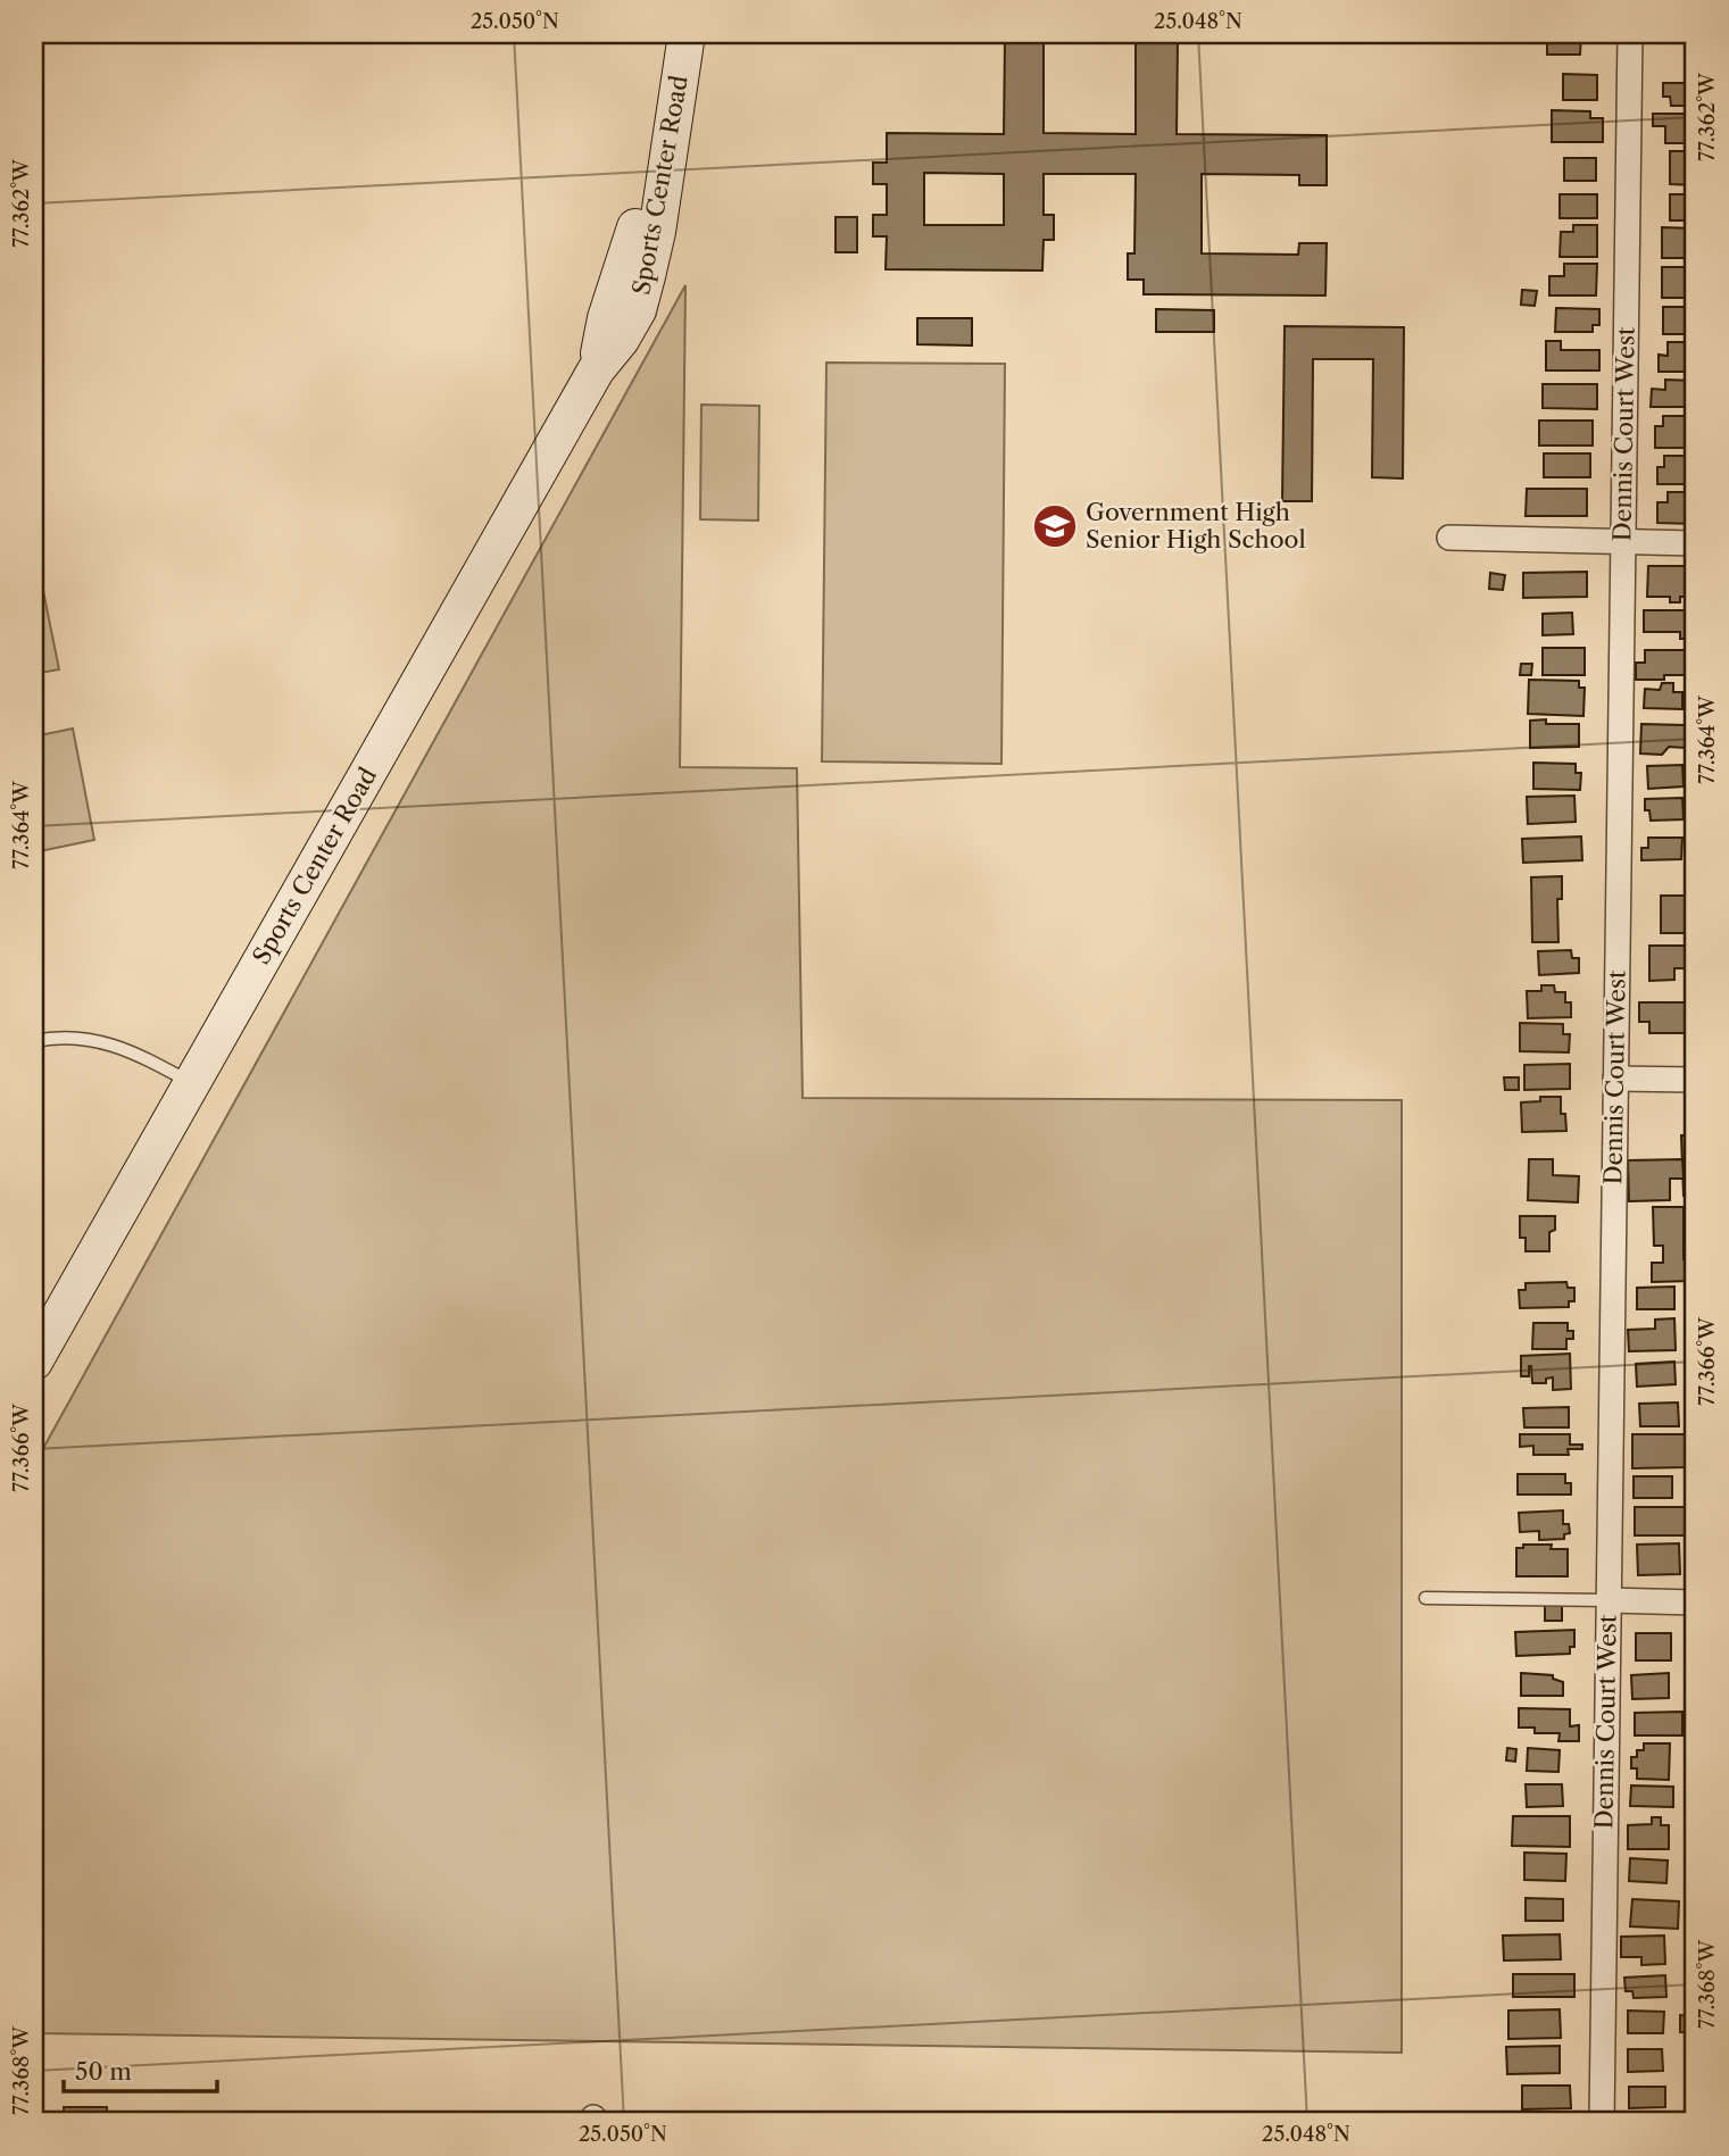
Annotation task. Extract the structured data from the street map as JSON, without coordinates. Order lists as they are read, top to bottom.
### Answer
{
  "streets": {
    "main road": ["Sports Center Road"],
    "street": ["Dennis Court West"]
  },
  "places": {
    "school or university": ["Government High Senior High School"]
  },
  "scale_bar": "50 m",
  "coordinates": [
    "25.050°N",
    "25.048°N",
    "77.362°W",
    "77.364°W",
    "77.366°W",
    "77.368°W"
  ]
}
